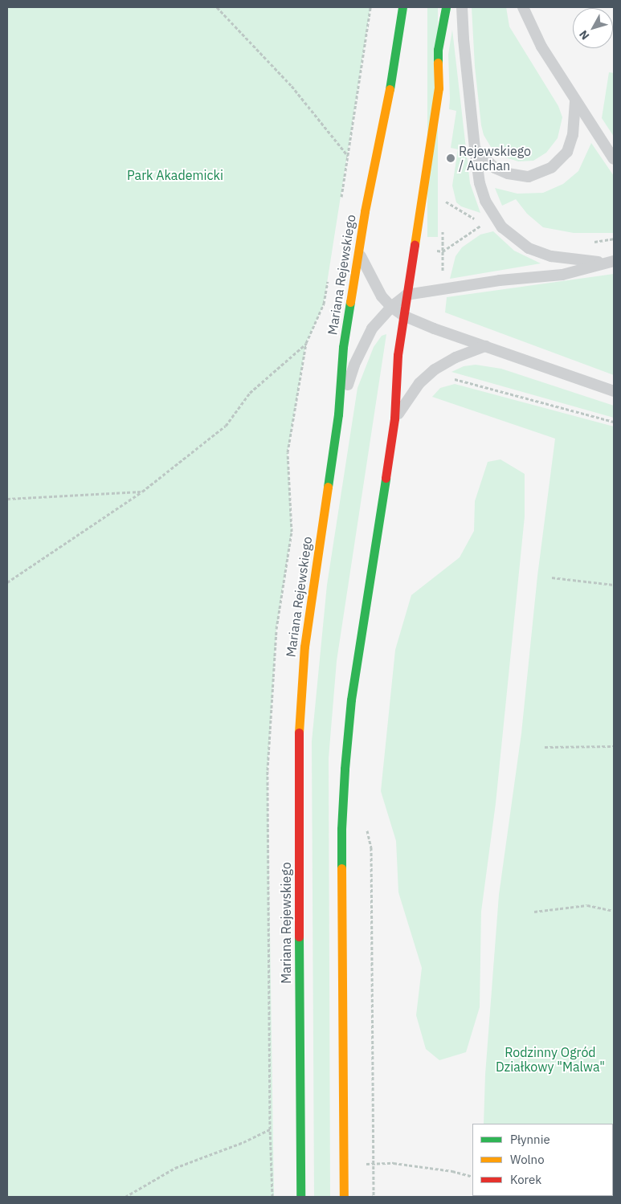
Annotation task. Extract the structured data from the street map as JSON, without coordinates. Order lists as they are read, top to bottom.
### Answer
{
  "streets": {
    "street": ["Mariana Rejewskiego"]
  },
  "parks": ["Park Akademicki", "Rodzinny Ogród Działkowy \"Malwa\""],
  "places": ["Rejewskiego / Auchan"],
  "legend": ["Płynnie", "Wolno", "Korek"],
  "north": "bottom left"
}
